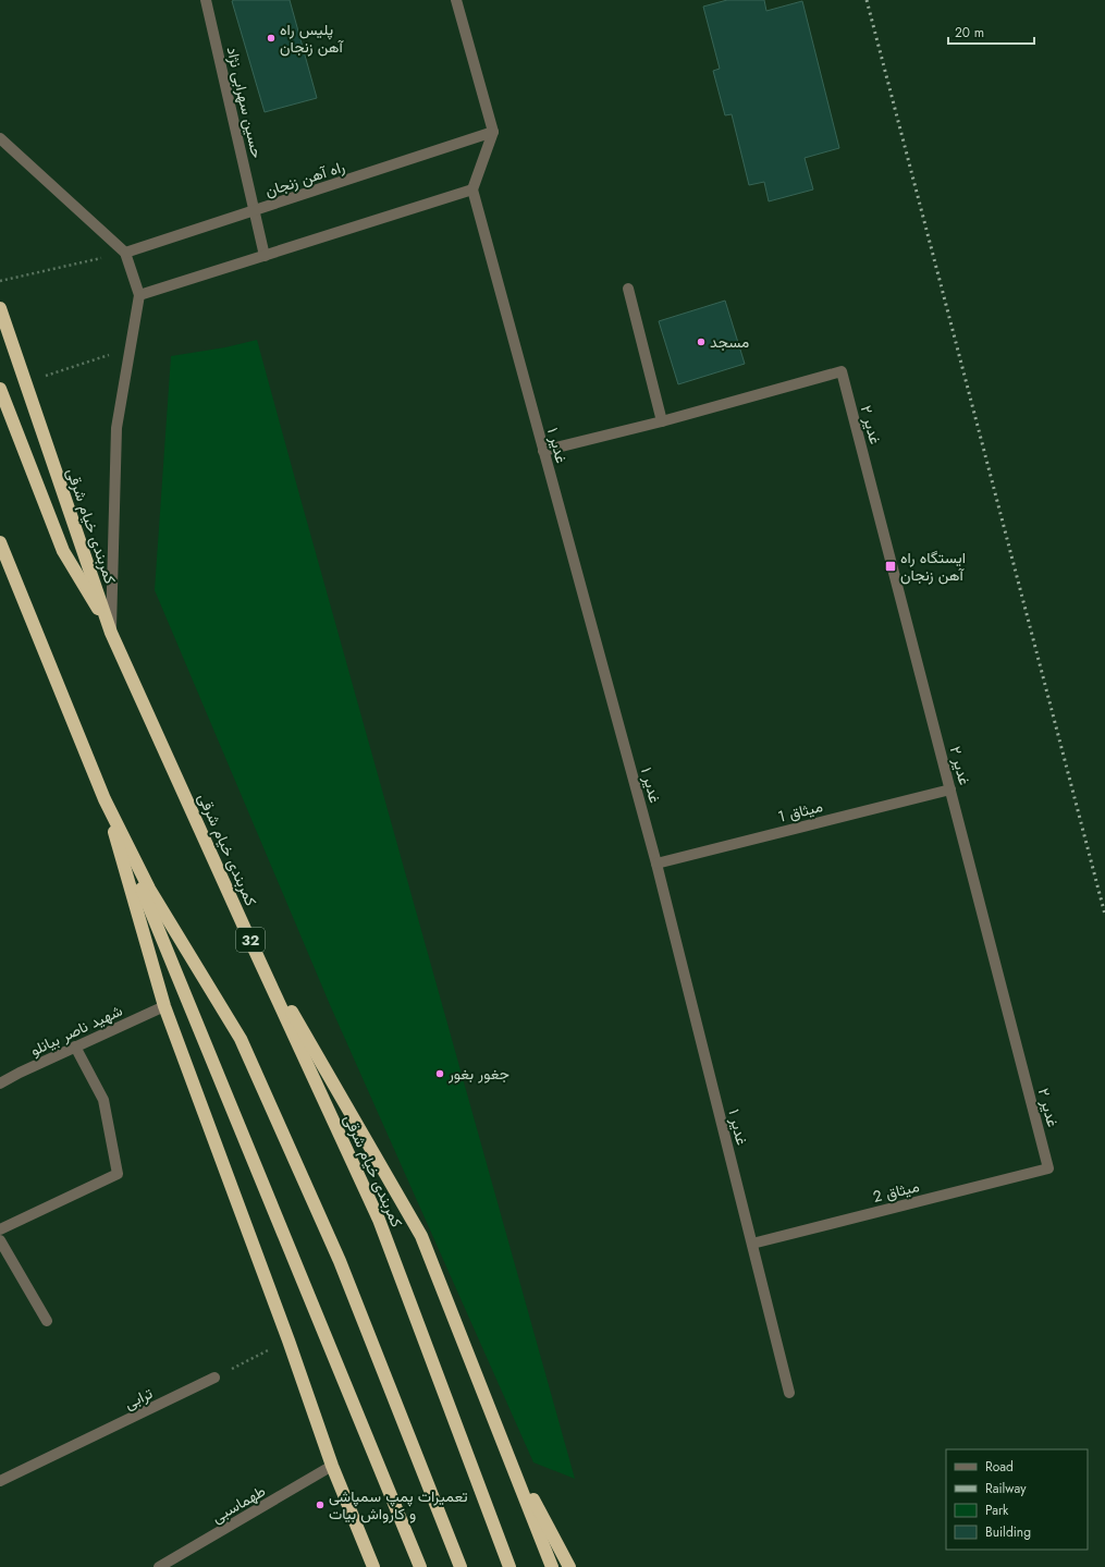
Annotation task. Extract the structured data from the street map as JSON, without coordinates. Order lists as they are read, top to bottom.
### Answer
{
  "streets": {
    "highway": ["کمربندی خیام شرقی", "32"],
    "street": [
      "حسین سهرابی نژاد",
      "راه آهن زنجان",
      "غدیر ۲",
      "غدیر ۱",
      "میثاق 1",
      "شهید ناصر بیانلو",
      "میثاق 2",
      "ترابی",
      "طهماسبی"
    ]
  },
  "crossings": [
    ["حسین سهرابی نژاد", "راه آهن زنجان"],
    ["غدیر ۲", "میثاق 1"],
    ["غدیر ۲", "میثاق 2"],
    ["غدیر ۱", "میثاق 1"],
    ["غدیر ۱", "میثاق 2"]
  ],
  "places": {
    "other": [
      "پلیس راه آهن زنجان",
      "مسجد",
      "جغور بغور",
      "تعمیرات پمپ سمپاشی و کارواش بیات"
    ],
    "transit": ["ایستگاه راه آهن زنجان"]
  },
  "legend": [
    "Road",
    "Railway",
    "Park",
    "Building"
  ],
  "scale_bar": "20 m"
}
